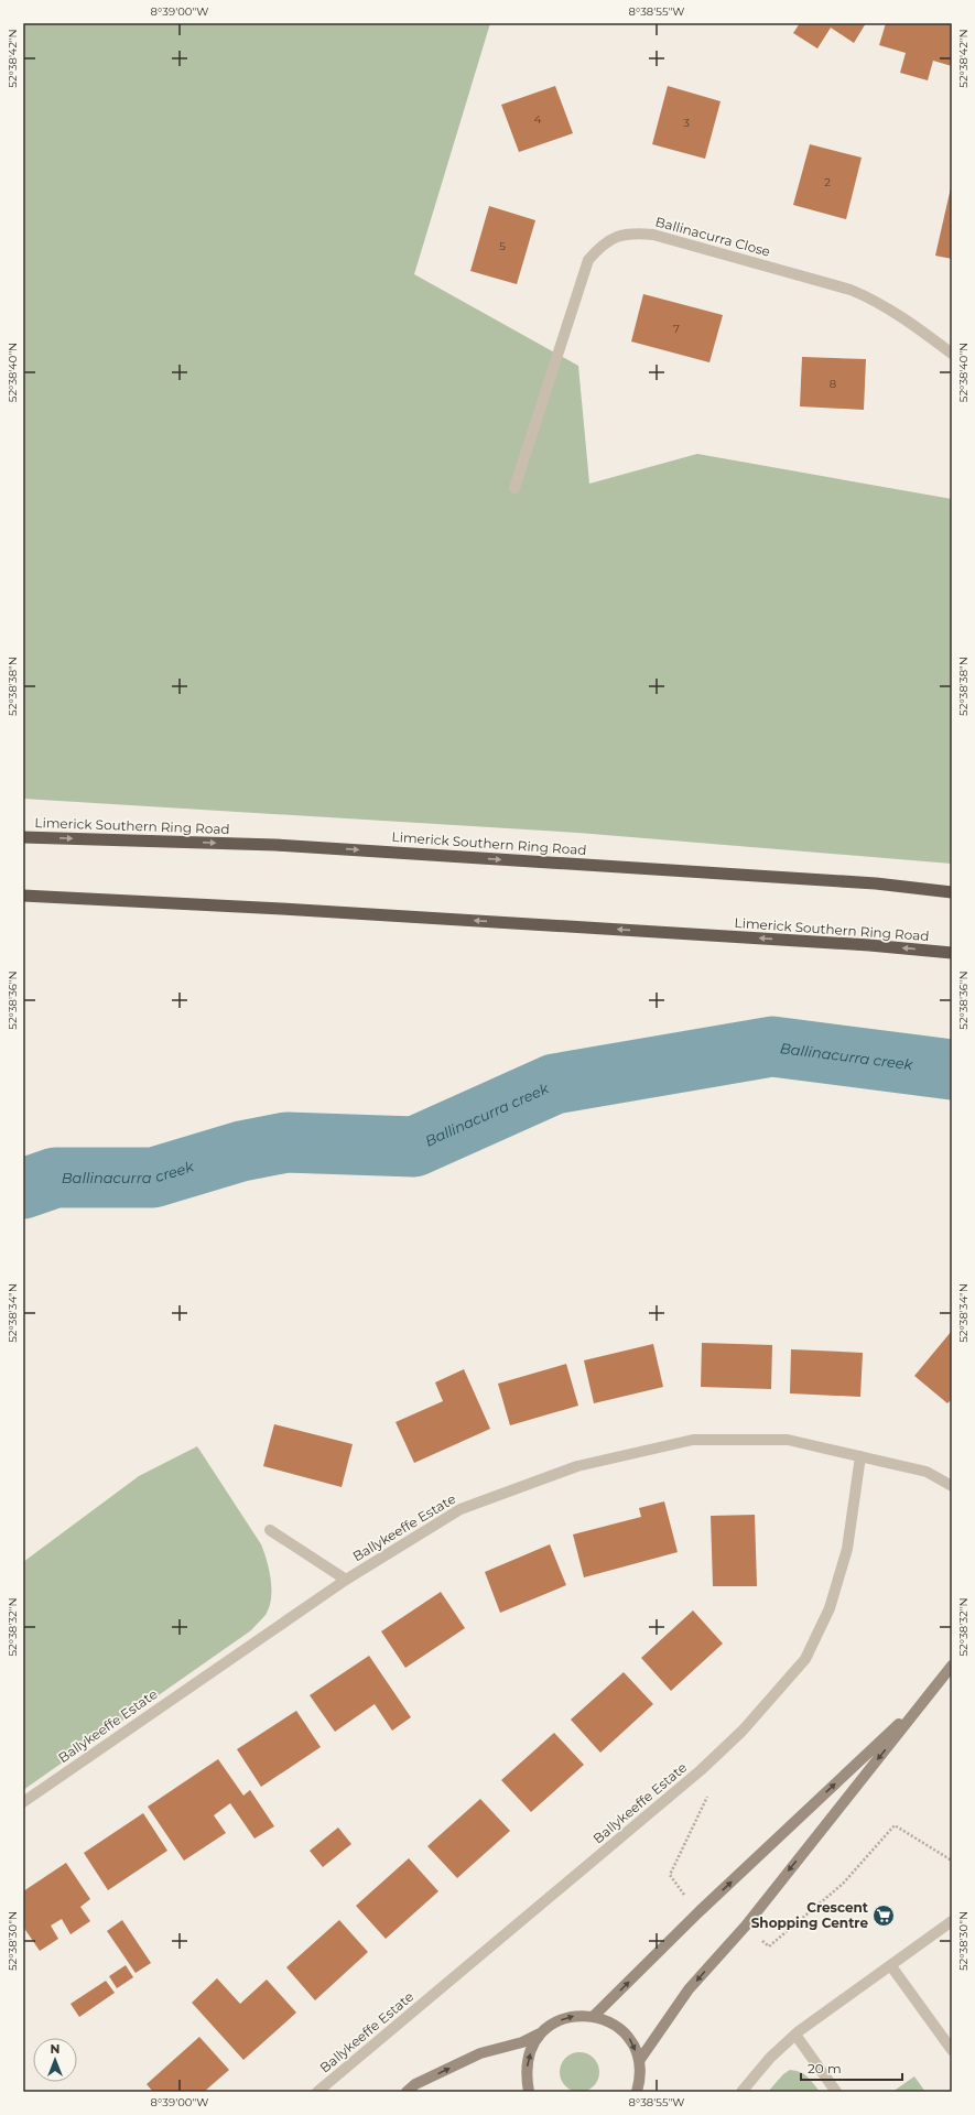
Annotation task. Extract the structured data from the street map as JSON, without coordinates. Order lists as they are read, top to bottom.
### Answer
{
  "streets": {
    "highway": ["Limerick Southern Ring Road"],
    "street": ["Ballinacurra Close", "Ballykeeffe Estate"]
  },
  "water": ["Ballinacurra creek"],
  "places": {
    "supermarket": ["Crescent Shopping Centre"]
  },
  "house_numbers": [
    "4",
    "3",
    "2",
    "5",
    "7",
    "8"
  ],
  "scale_bar": "20 m",
  "north": "top",
  "coordinates": [
    "8°39'00\"W",
    "8°38'55\"W",
    "52°38'42\"N",
    "52°38'40\"N",
    "52°38'38\"N",
    "52°38'36\"N",
    "52°38'34\"N",
    "52°38'32\"N",
    "52°38'30\"N"
  ]
}
